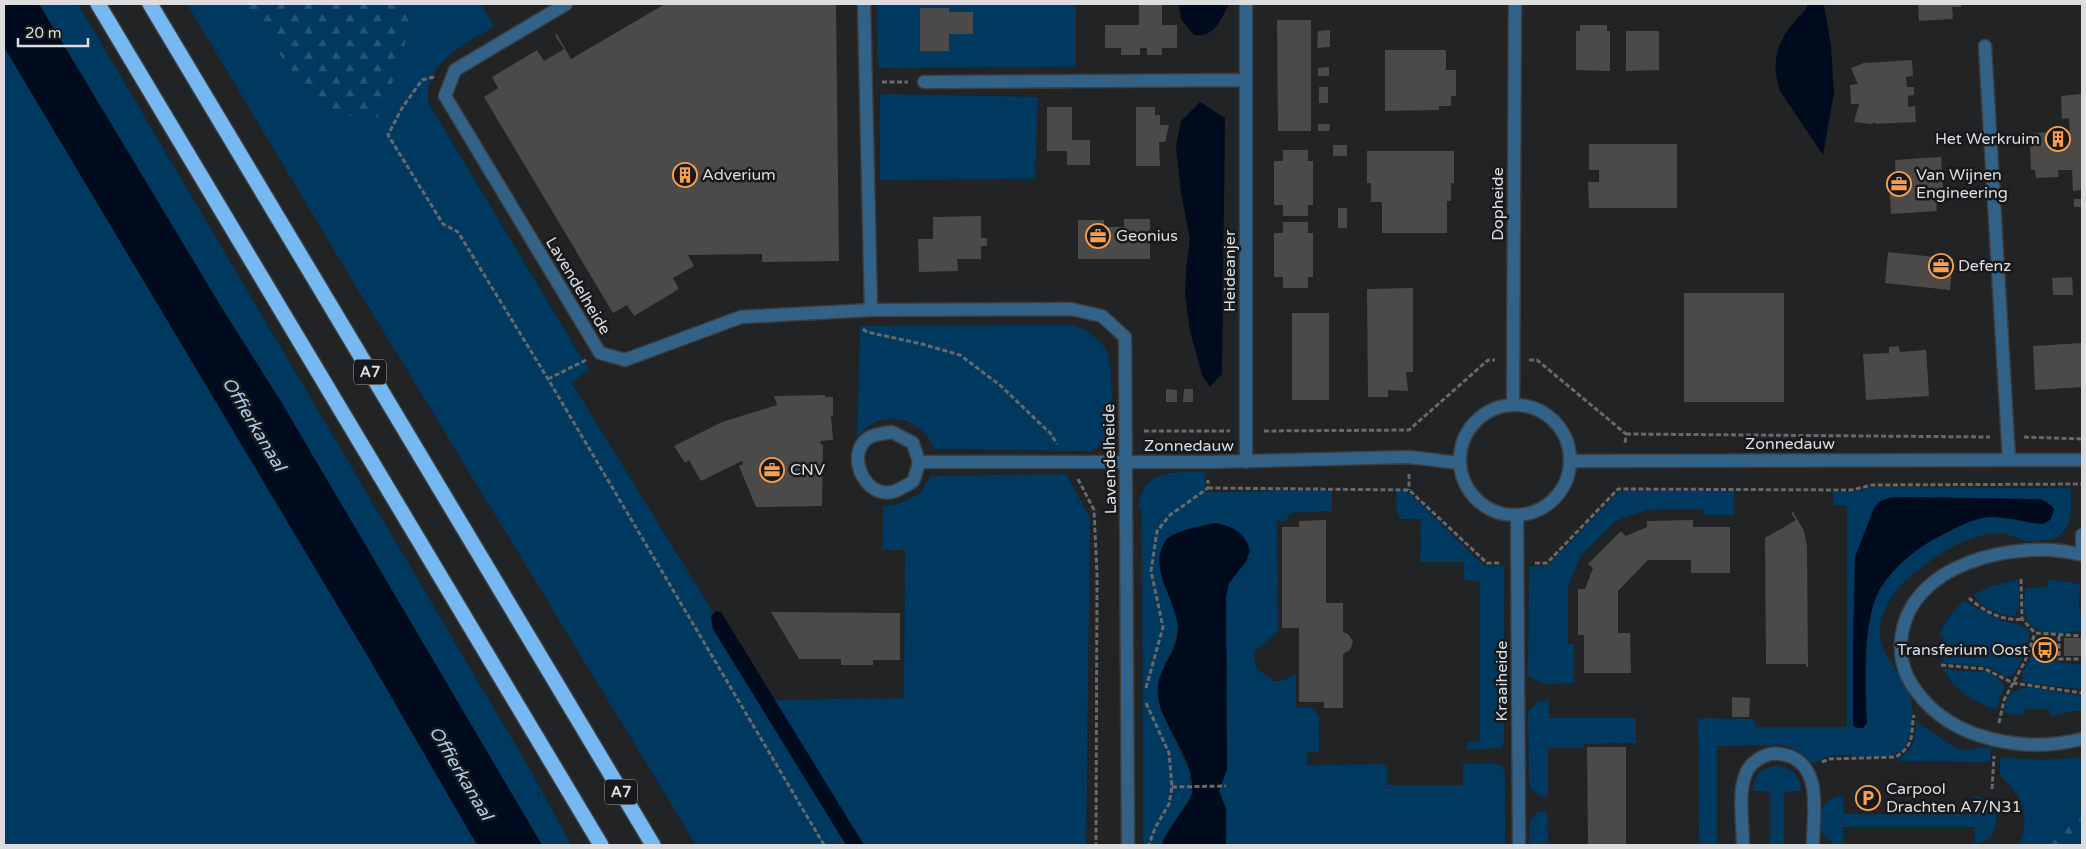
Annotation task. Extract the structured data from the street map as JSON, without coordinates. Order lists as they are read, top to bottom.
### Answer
{
  "streets": {
    "highway": ["A7"],
    "street": [
      "Dopheide",
      "Heideanjer",
      "Lavendelheide",
      "Zonnedauw",
      "Kraaiheide"
    ]
  },
  "crossings": [
    ["Dopheide", "Zonnedauw"],
    ["Dopheide", "Kraaiheide"],
    ["Heideanjer", "Zonnedauw"],
    ["Lavendelheide", "Zonnedauw"],
    ["Zonnedauw", "Kraaiheide"]
  ],
  "water": ["Offierkanaal"],
  "places": {
    "building": ["Het Werkruim", "Adverium"],
    "office": [
      "Van Wijnen Engineering",
      "Geonius",
      "Defenz",
      "CNV"
    ],
    "bus stop": ["Transferium Oost"],
    "parking": ["Carpool Drachten A7/N31"]
  },
  "scale_bar": "20 m"
}
